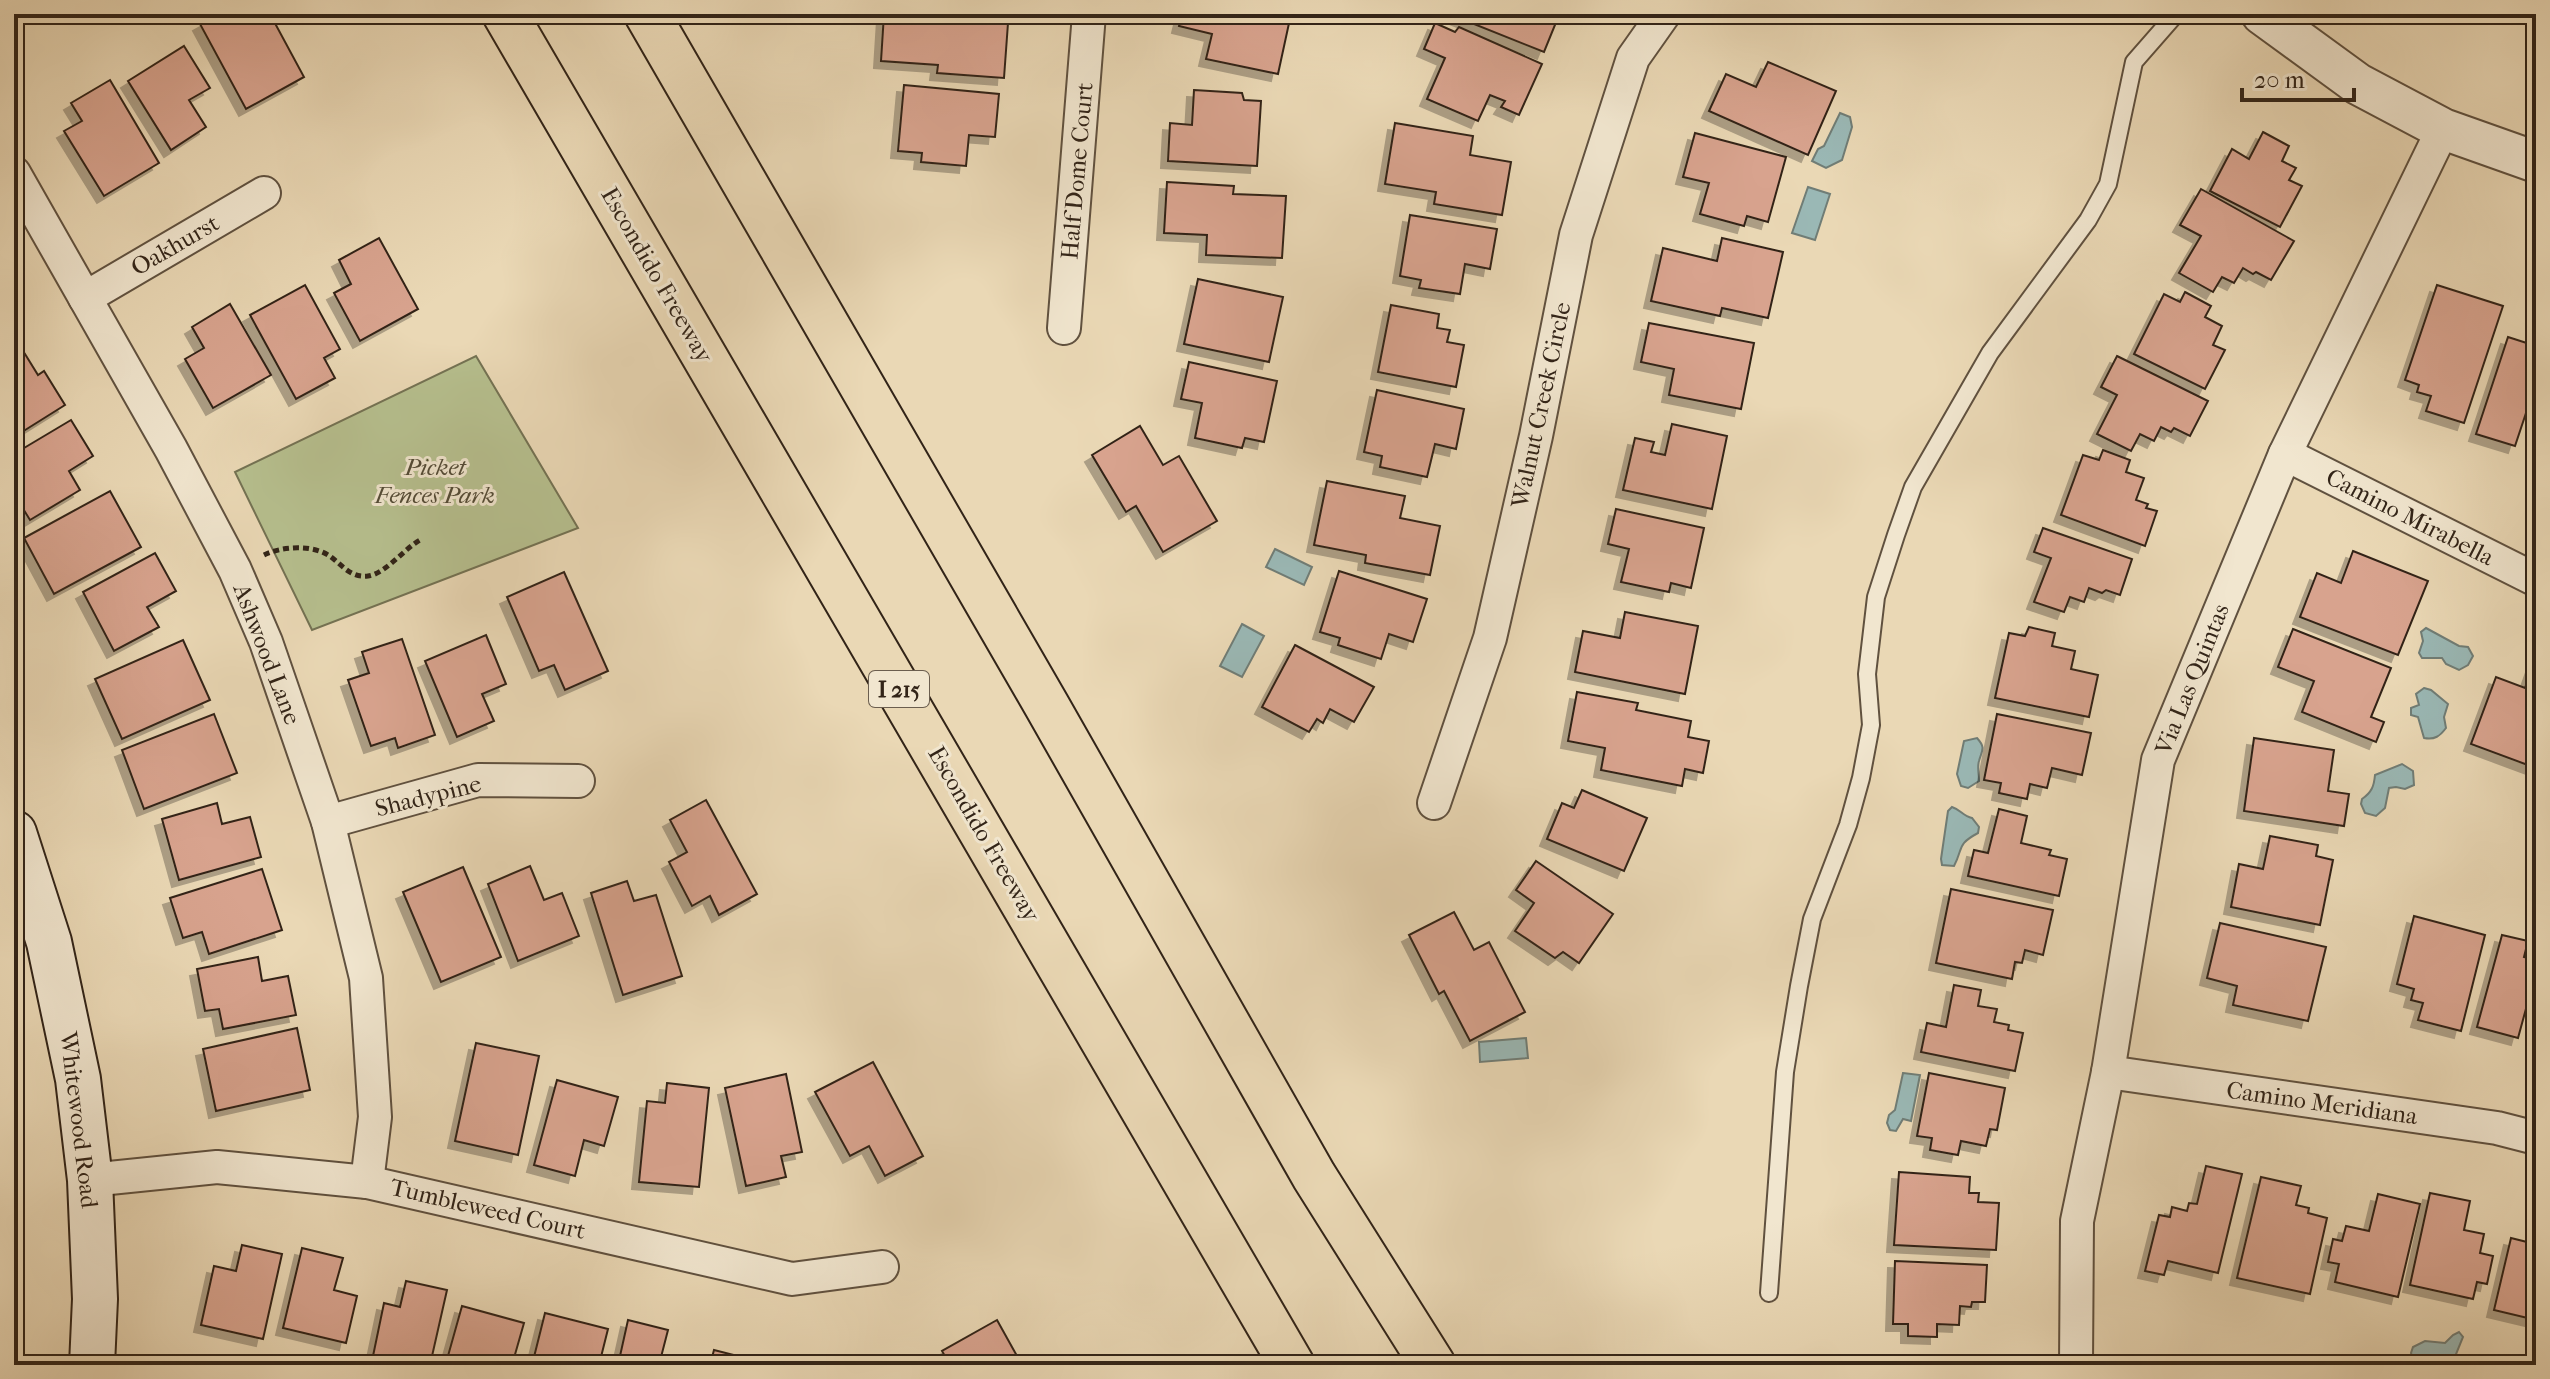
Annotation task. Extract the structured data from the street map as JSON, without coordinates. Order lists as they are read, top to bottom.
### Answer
{
  "streets": {
    "highway": ["Escondido Freeway", "I 215"],
    "main road": ["Whitewood Road"],
    "street": [
      "Half Dome Court",
      "Oakhurst",
      "Walnut Creek Circle",
      "Camino Mirabella",
      "Ashwood Lane",
      "Via Las Quintas",
      "Shadypine",
      "Camino Meridiana",
      "Tumbleweed Court"
    ]
  },
  "crossings": [
    ["Oakhurst", "Ashwood Lane"],
    ["Camino Mirabella", "Via Las Quintas"],
    ["Ashwood Lane", "Shadypine"],
    ["Ashwood Lane", "Tumbleweed Court"],
    ["Via Las Quintas", "Camino Meridiana"],
    ["Whitewood Road", "Tumbleweed Court"]
  ],
  "parks": ["Picket Fences Park"],
  "scale_bar": "20 m"
}
